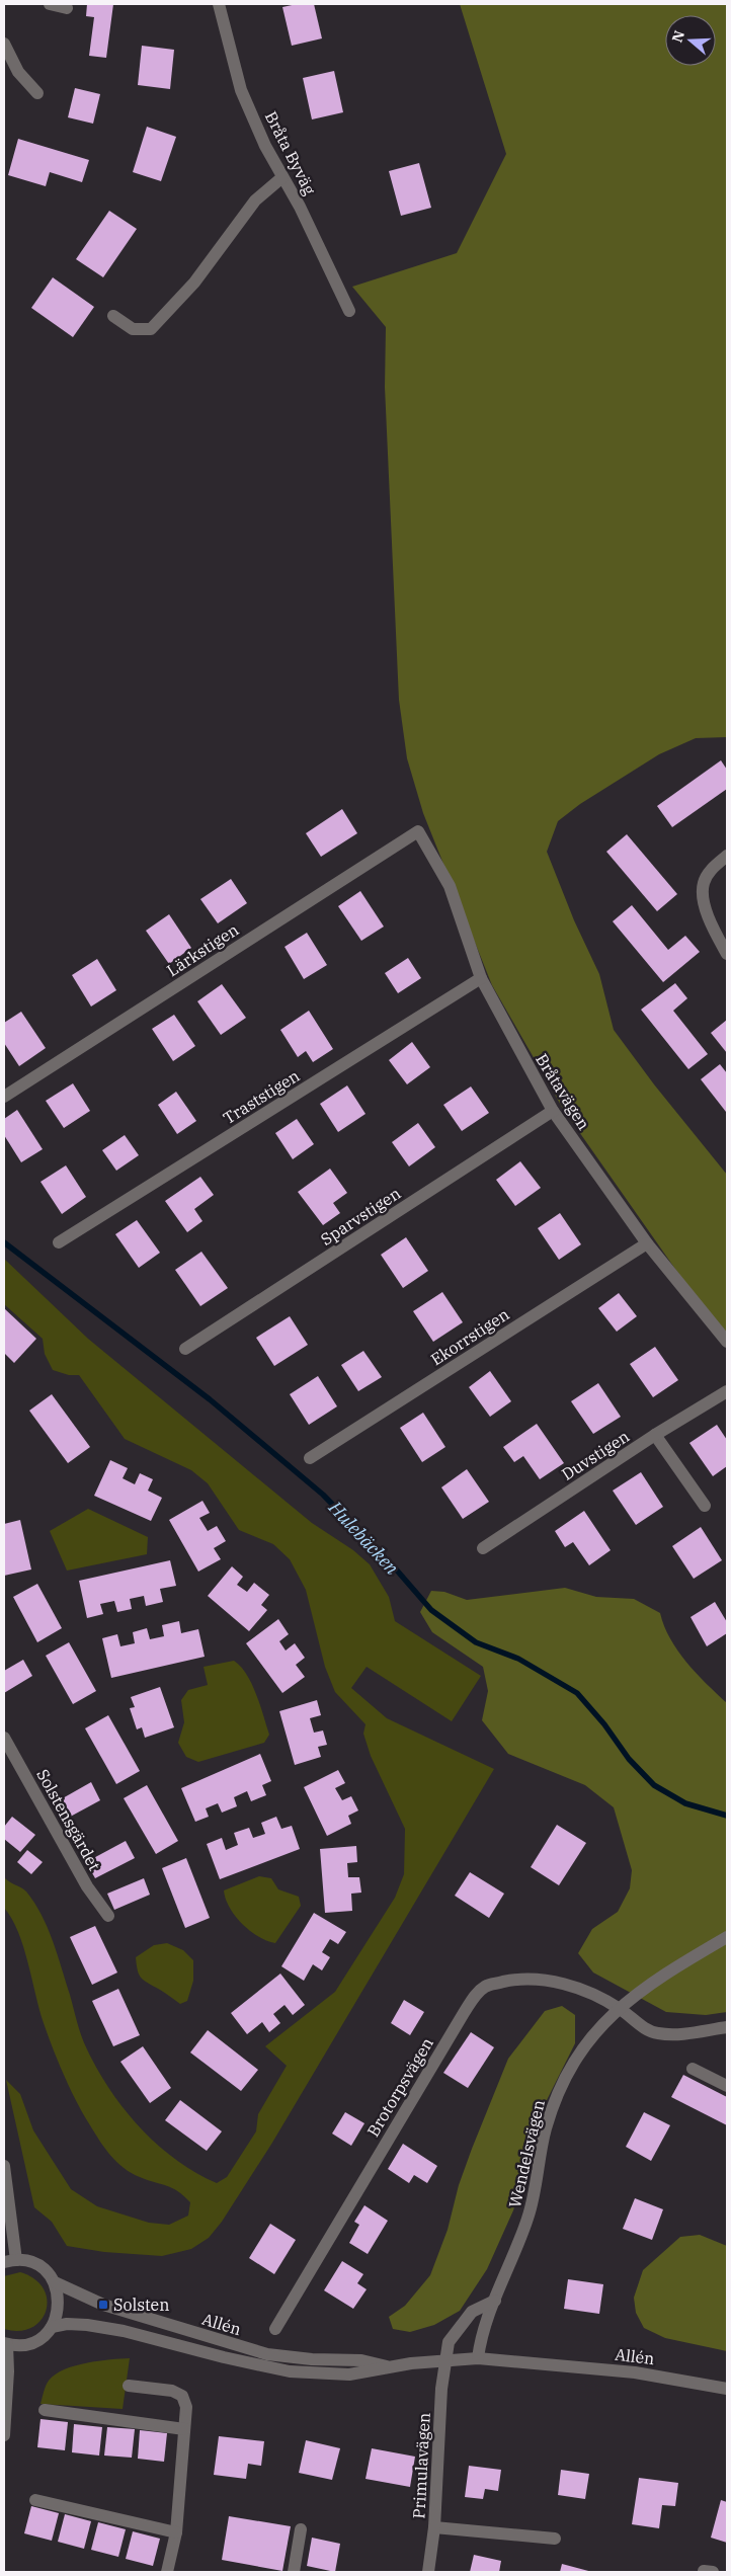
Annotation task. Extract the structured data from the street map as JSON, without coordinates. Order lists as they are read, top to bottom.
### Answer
{
  "streets": {
    "street": [
      "Bråta Byväg",
      "Lärkstigen",
      "Bråtavägen",
      "Traststigen",
      "Sparvstigen",
      "Ekorrstigen",
      "Duvstigen",
      "Solstensgärdet",
      "Brotorpsvägen",
      "Wendelsvägen",
      "Allén",
      "Primulavägen"
    ]
  },
  "crossings": [
    ["Lärkstigen", "Bråtavägen"],
    ["Bråtavägen", "Traststigen"],
    ["Bråtavägen", "Sparvstigen"],
    ["Bråtavägen", "Ekorrstigen"],
    ["Brotorpsvägen", "Wendelsvägen"],
    ["Wendelsvägen", "Allén"],
    ["Allén", "Primulavägen"]
  ],
  "water": ["Hulebäcken"],
  "places": {
    "transit": ["Solsten"]
  },
  "north": "left"
}
